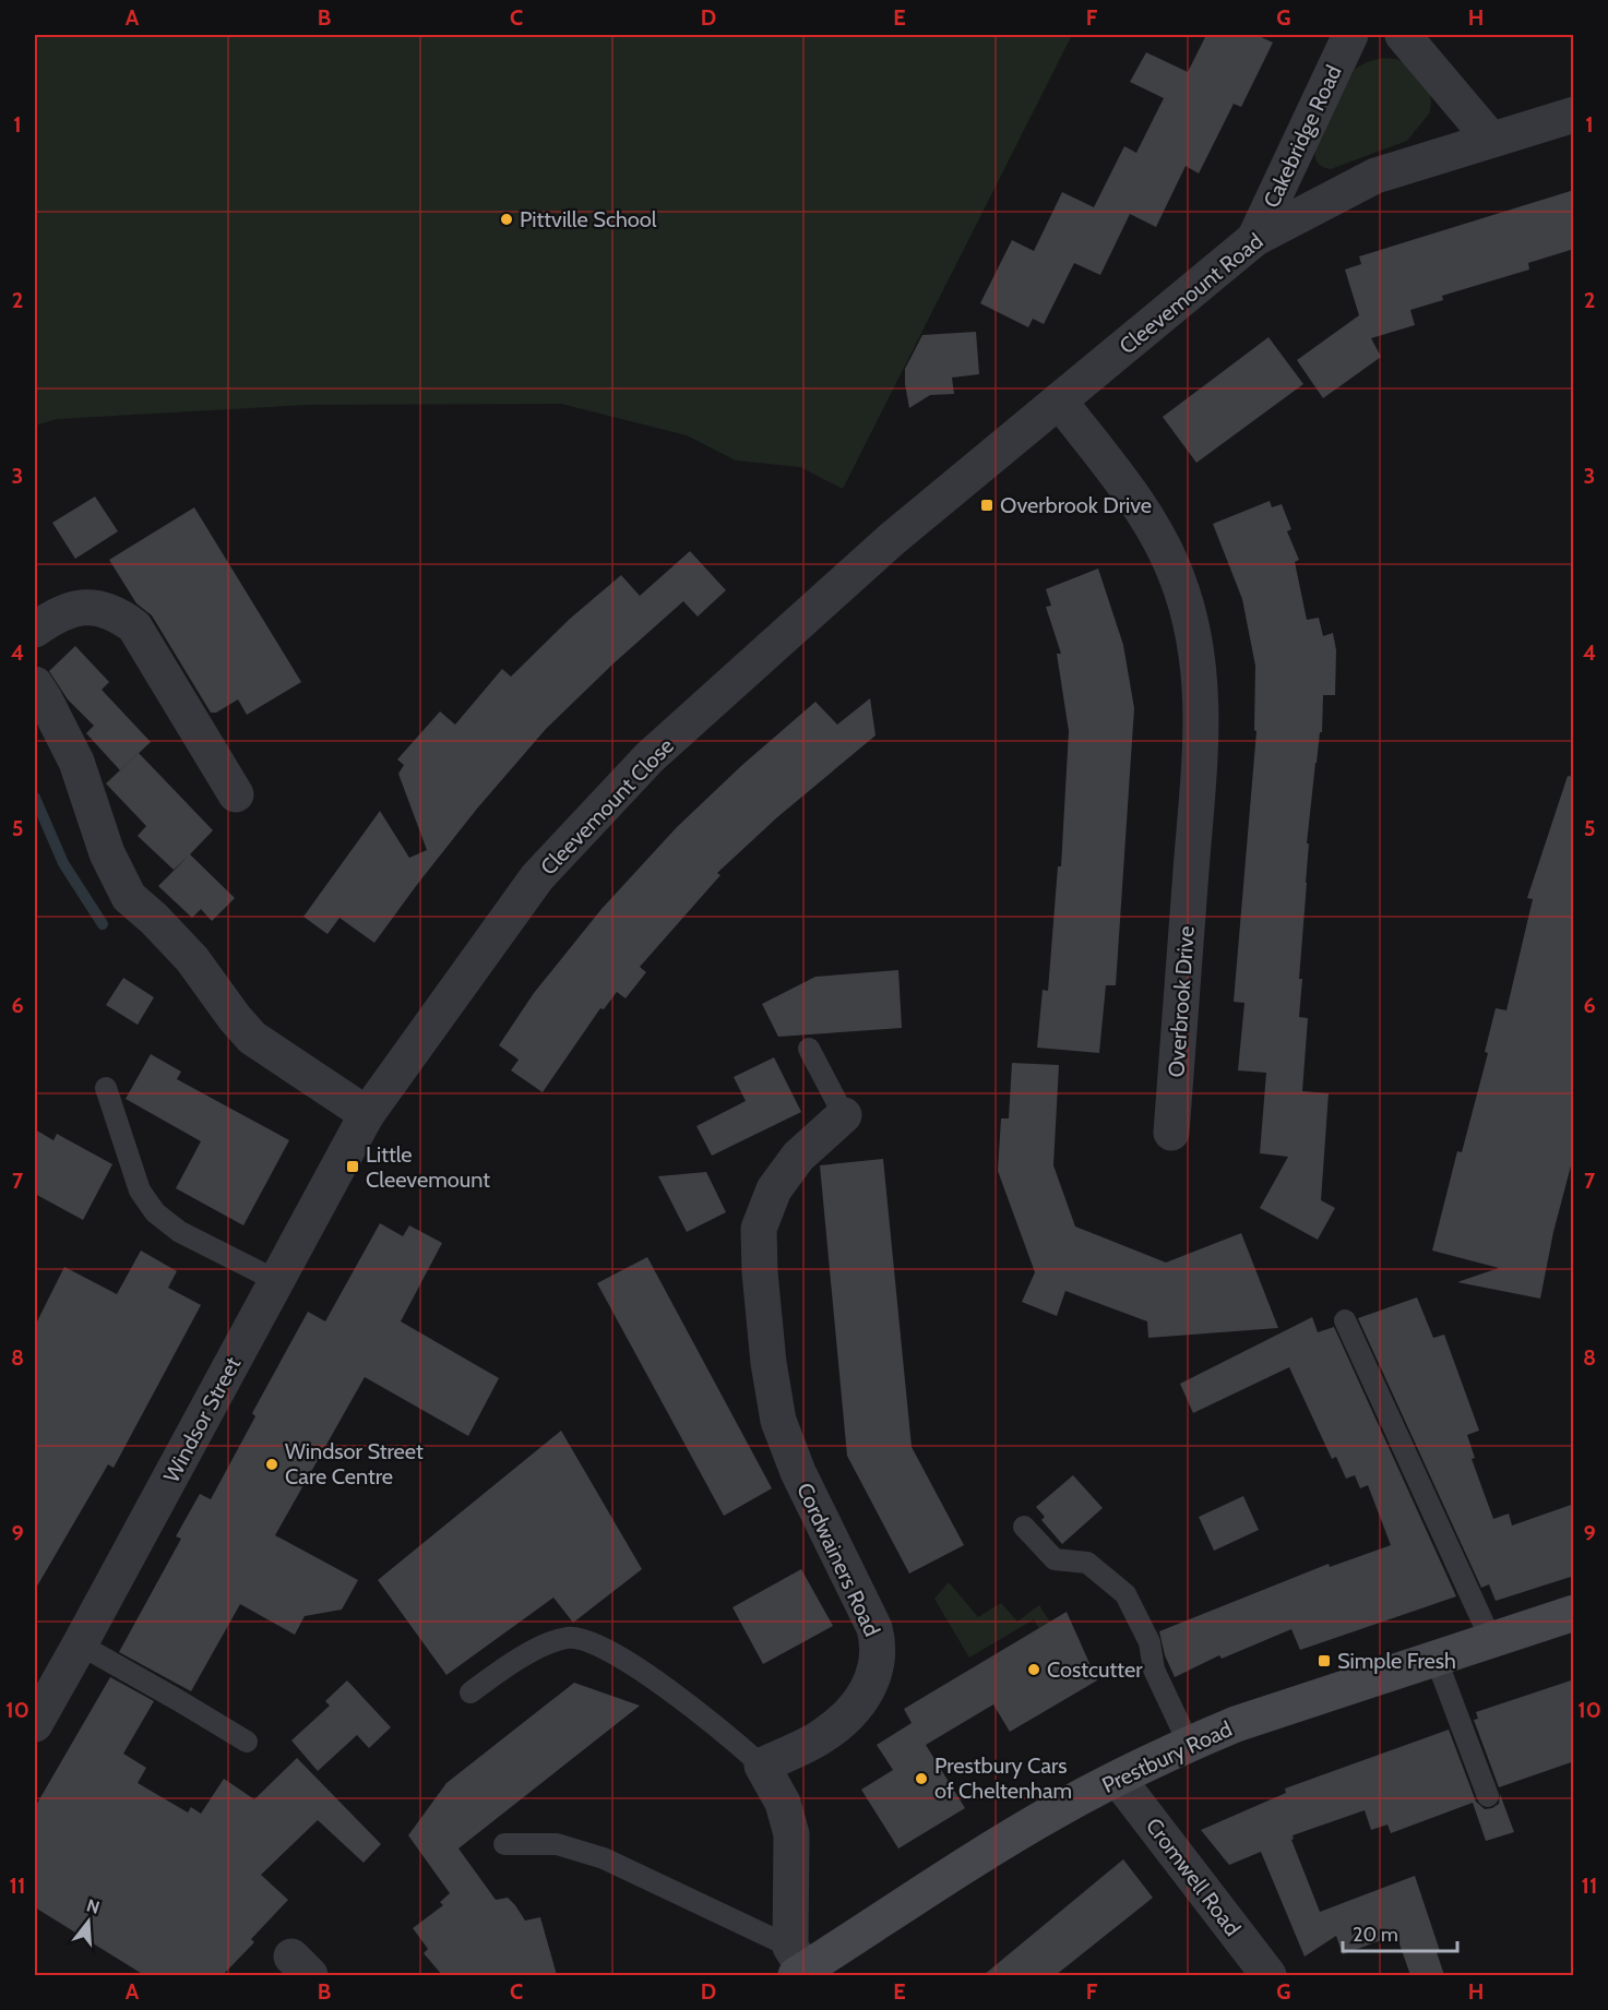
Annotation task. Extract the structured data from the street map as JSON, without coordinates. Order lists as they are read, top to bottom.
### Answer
{
  "streets": {
    "main road": ["Prestbury Road"],
    "street": [
      "Cakebridge Road",
      "Cleevemount Road",
      "Cleevemount Close",
      "Overbrook Drive",
      "Windsor Street",
      "Cordwainers Road",
      "Cromwell Road"
    ]
  },
  "crossings": [
    ["Cakebridge Road", "Cleevemount Road"],
    ["Cleevemount Road", "Cleevemount Close"],
    ["Cleevemount Road", "Overbrook Drive"],
    ["Cleevemount Close", "Windsor Street"],
    ["Prestbury Road", "Cromwell Road"]
  ],
  "places": {
    "other": [
      "Pittville School",
      "Windsor Street Care Centre",
      "Costcutter",
      "Prestbury Cars of Cheltenham"
    ],
    "transit": ["Overbrook Drive", "Little Cleevemount", "Simple Fresh"]
  },
  "scale_bar": "20 m",
  "north": "top",
  "grid": {
    "columns": [
      "A",
      "B",
      "C",
      "D",
      "E",
      "F",
      "G",
      "H"
    ],
    "rows": [
      "1",
      "2",
      "3",
      "4",
      "5",
      "6",
      "7",
      "8",
      "9",
      "10",
      "11"
    ]
  }
}
